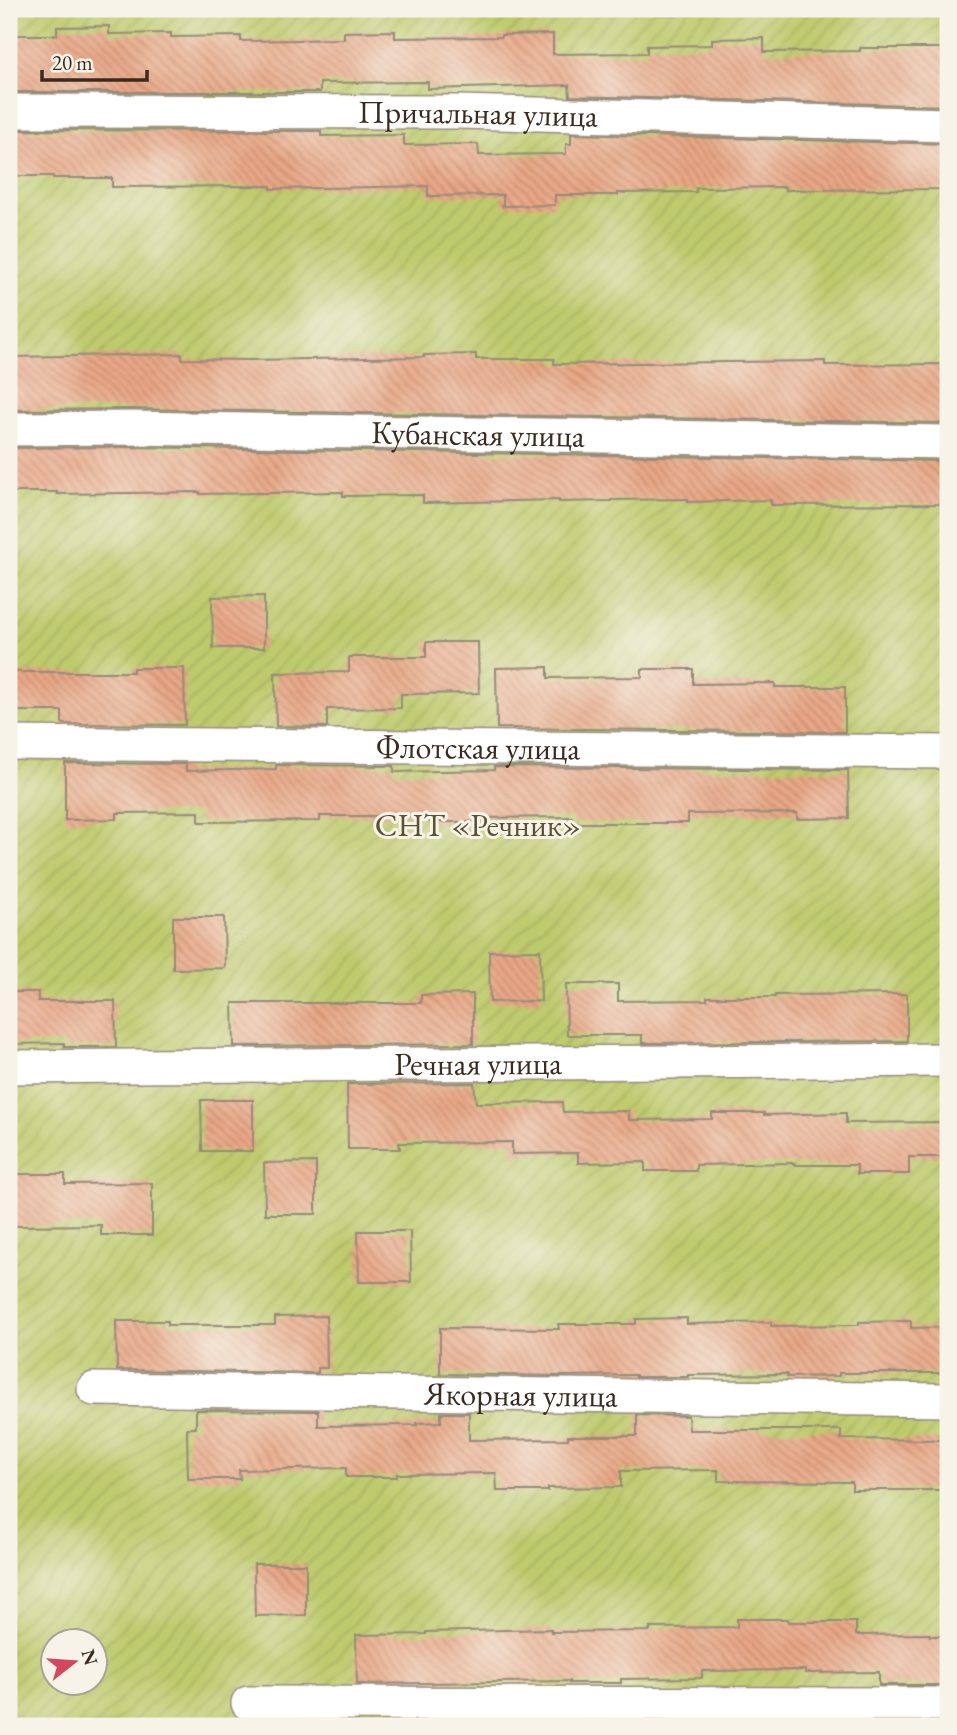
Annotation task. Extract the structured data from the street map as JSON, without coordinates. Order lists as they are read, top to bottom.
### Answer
{
  "streets": {
    "street": [
      "Причальная улица",
      "Кубанская улица",
      "Флотская улица",
      "Речная улица",
      "Якорная улица"
    ]
  },
  "parks": ["СНТ «Речник»"],
  "scale_bar": "20 m",
  "north": "right"
}
